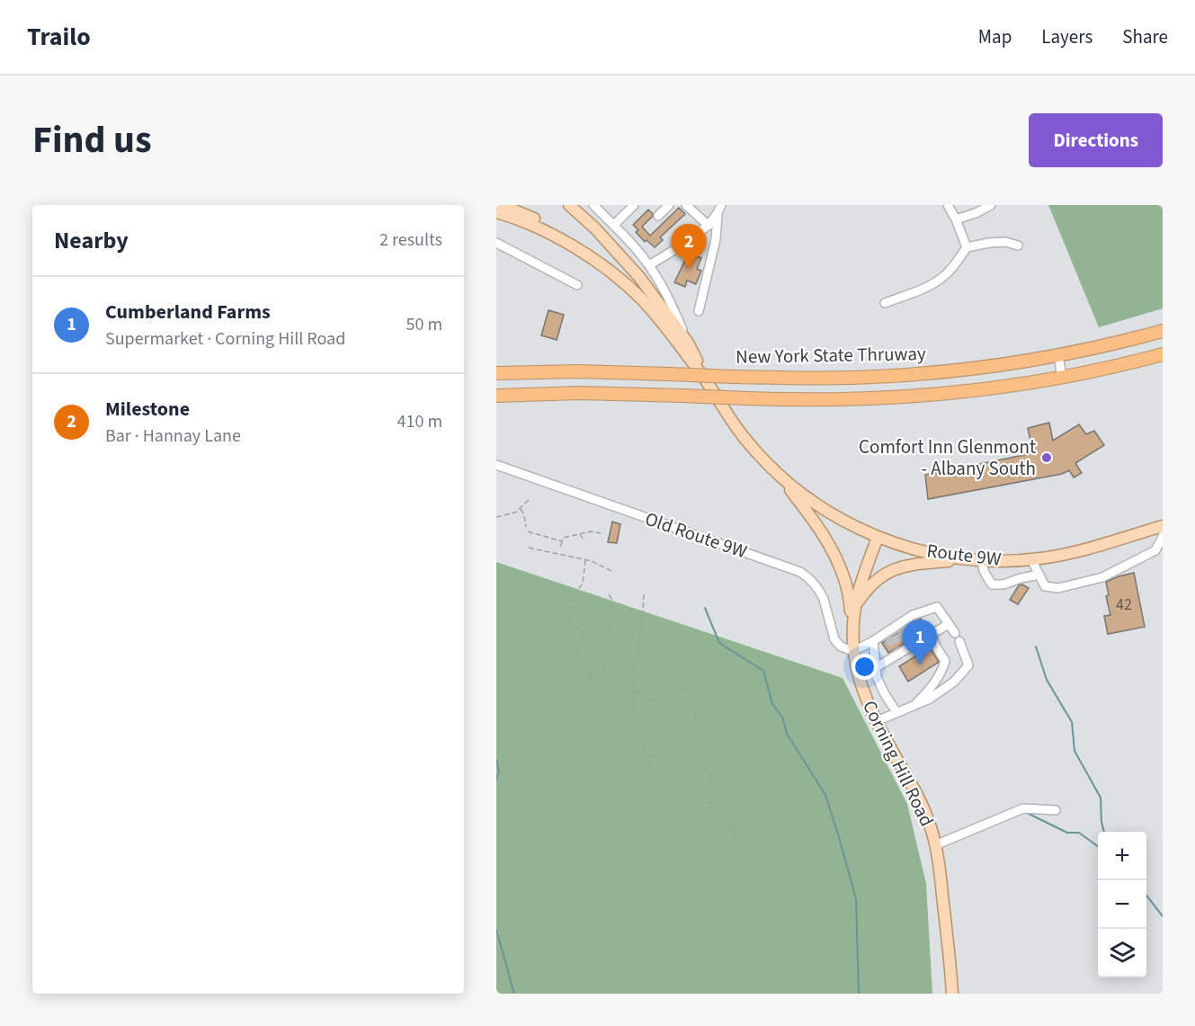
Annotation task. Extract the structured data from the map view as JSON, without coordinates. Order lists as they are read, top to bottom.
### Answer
{
  "streets": {
    "highway": ["New York State Thruway"],
    "main road": ["Route 9W", "Corning Hill Road"],
    "street": ["Old Route 9W"]
  },
  "crossings": [
    ["Old Route 9W", "Corning Hill Road"],
    ["Route 9W", "Corning Hill Road"]
  ],
  "places": ["Comfort Inn Glenmont - Albany South"],
  "house_numbers": ["42"],
  "page": {
    "header": "Trailo",
    "nav": ["Map", "Layers", "Share"],
    "title": "Find us",
    "buttons": "Directions",
    "heading": ["Nearby", "2 results"],
    "pins": ["2", "1"],
    "list": [
      {
        "mark": "1",
        "name": "Cumberland Farms",
        "note": "Supermarket · Corning Hill Road",
        "value": "50 m"
      },
      {
        "mark": "2",
        "name": "Milestone",
        "note": "Bar · Hannay Lane",
        "value": "410 m"
      }
    ],
    "map_buttons": ["+", "−"]
  }
}
